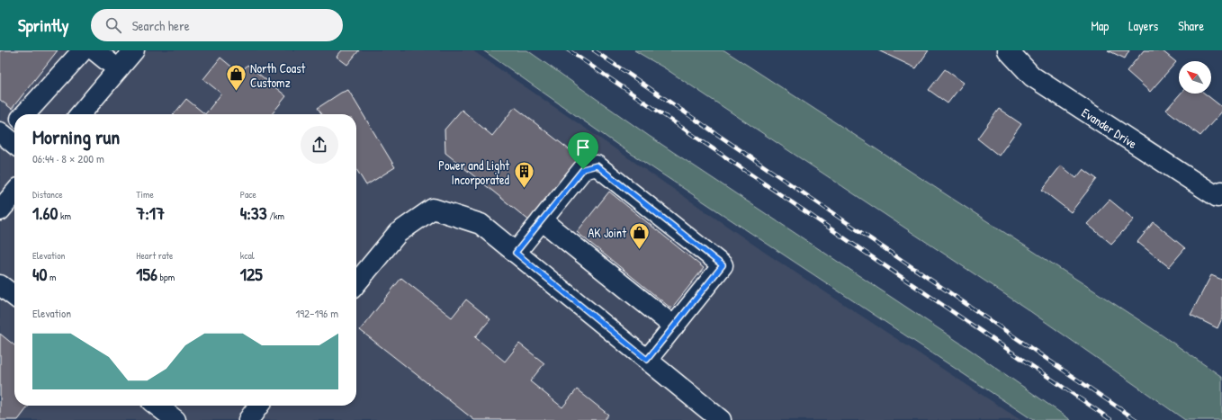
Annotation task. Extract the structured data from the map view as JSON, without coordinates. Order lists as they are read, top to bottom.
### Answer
{
  "streets": {
    "street": ["Evander Drive"]
  },
  "places": {
    "shop": ["North Coast Customz", "AK Joint"],
    "building": ["Power and Light Incorporated"]
  },
  "north": "top left",
  "page": {
    "header": "Sprintly",
    "search": "Search here",
    "nav": ["Map", "Layers", "Share"],
    "heading": ["Morning run", "06:44 · 8 × 200 m"],
    "stats": [
      ["Distance", "1.60 km"],
      ["Time", "7:17"],
      ["Pace", "4:33 /km"],
      ["Elevation", "40 m"],
      ["Heart rate", "156 bpm"],
      ["kcal", "125"]
    ],
    "chart": ["Elevation", "192–196 m"]
  }
}
